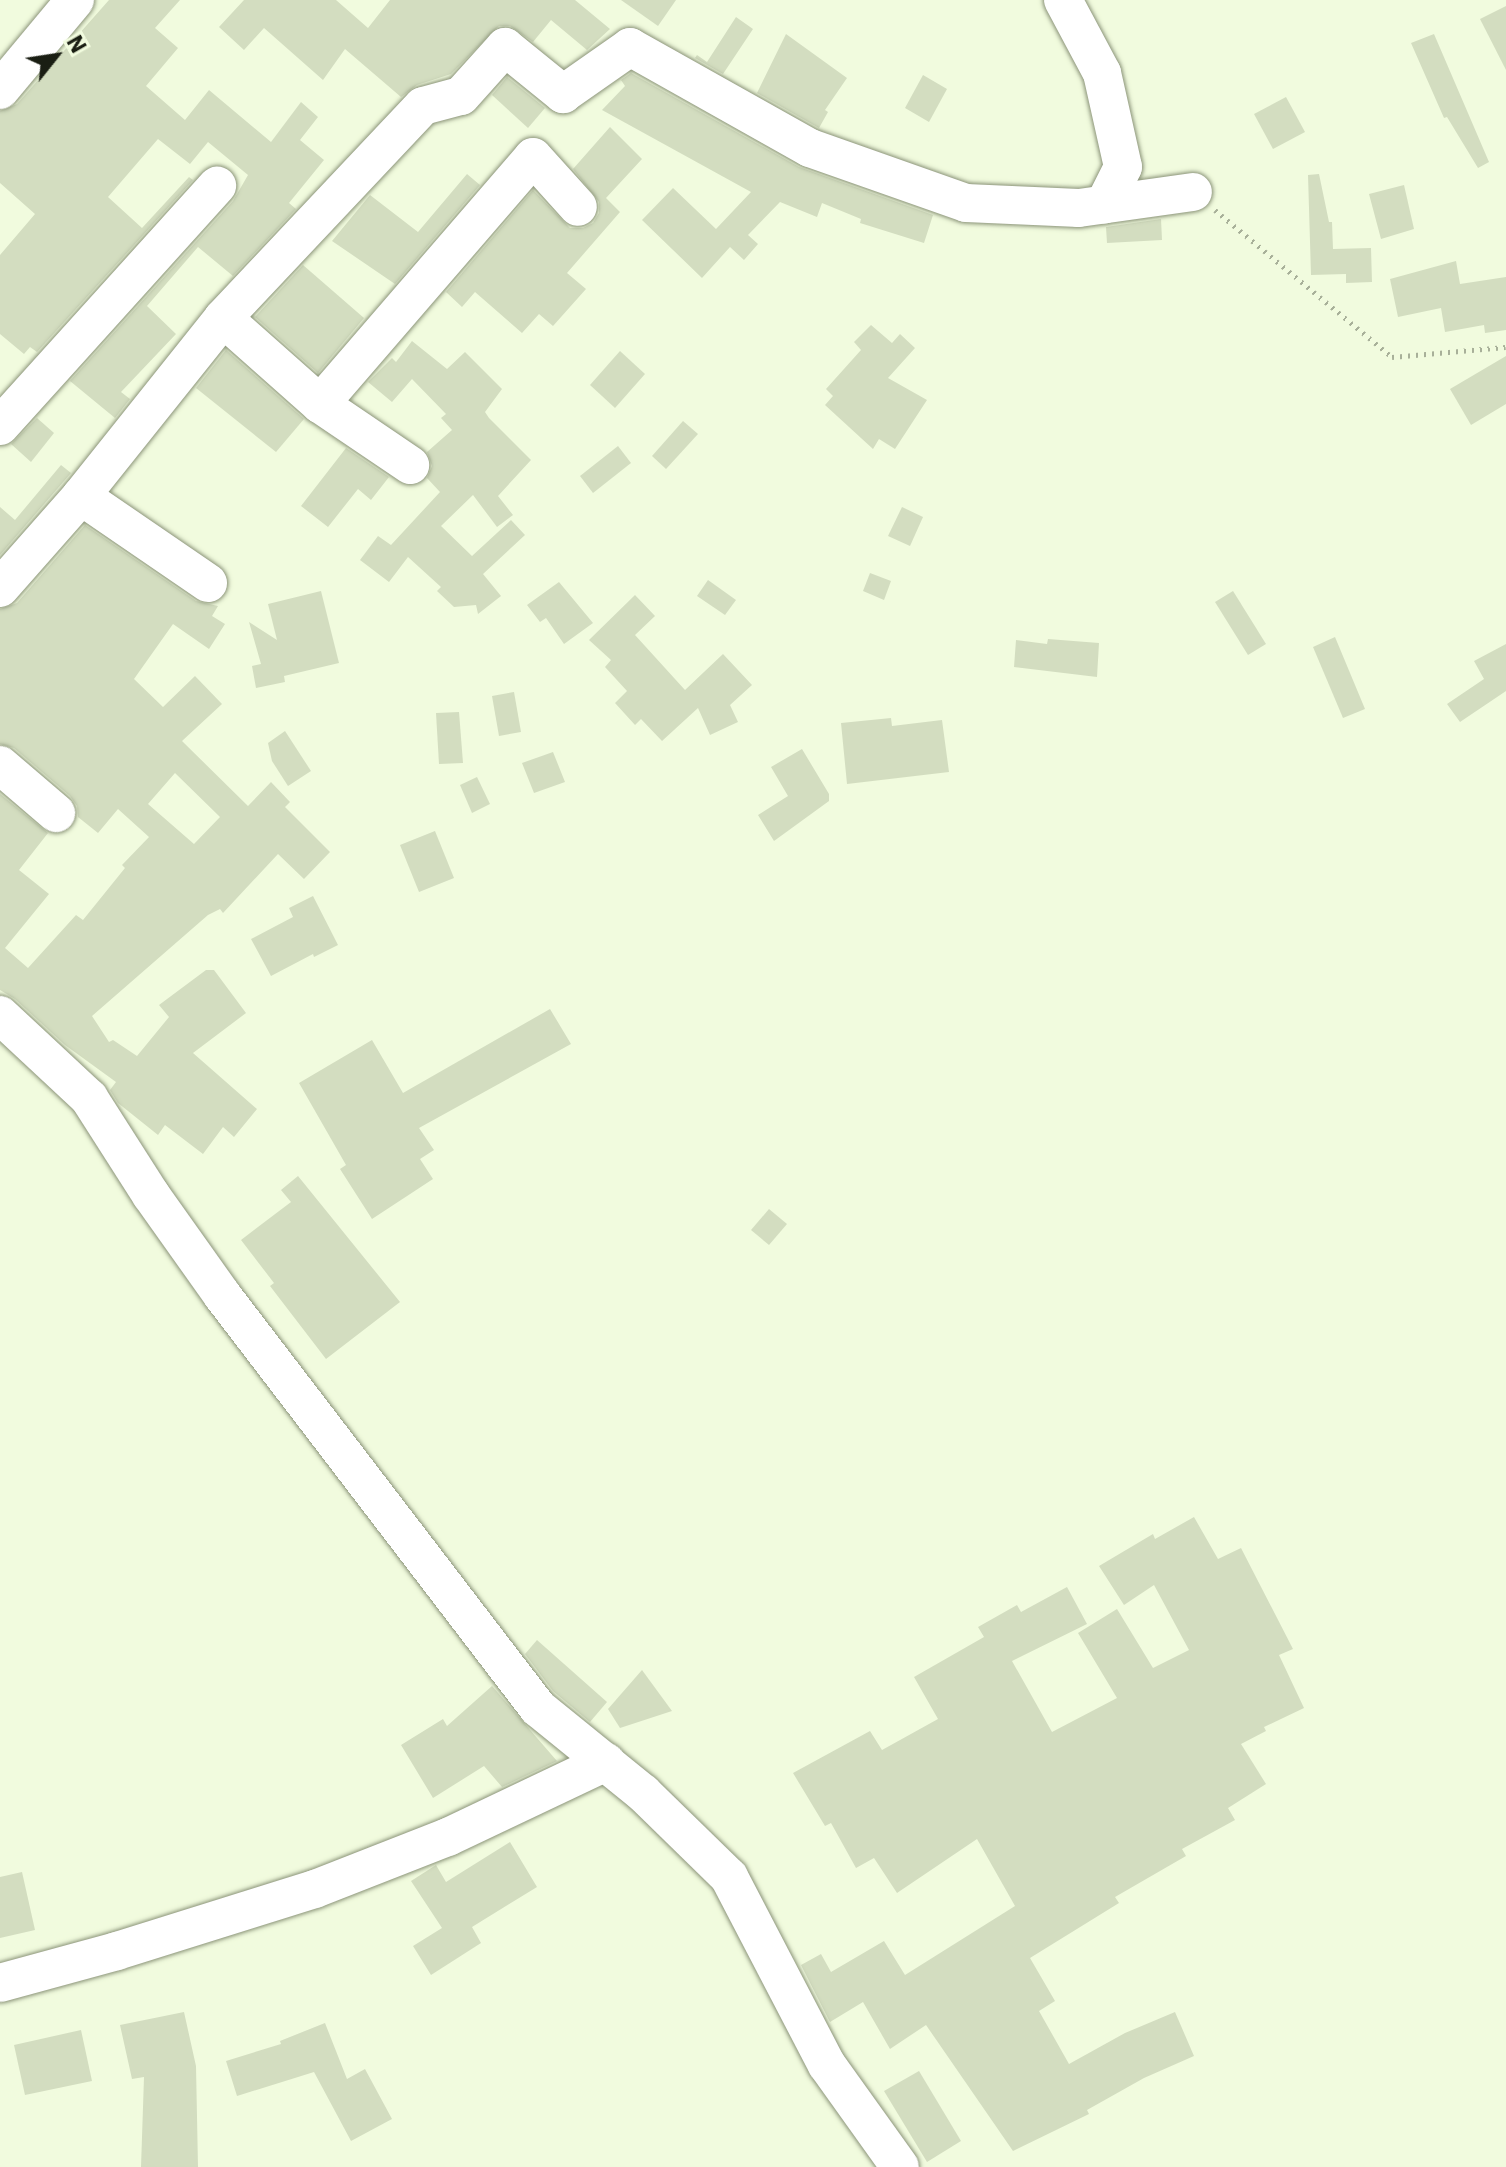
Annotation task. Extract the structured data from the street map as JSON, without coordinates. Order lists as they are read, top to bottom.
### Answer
{
  "north": "top right"
}
